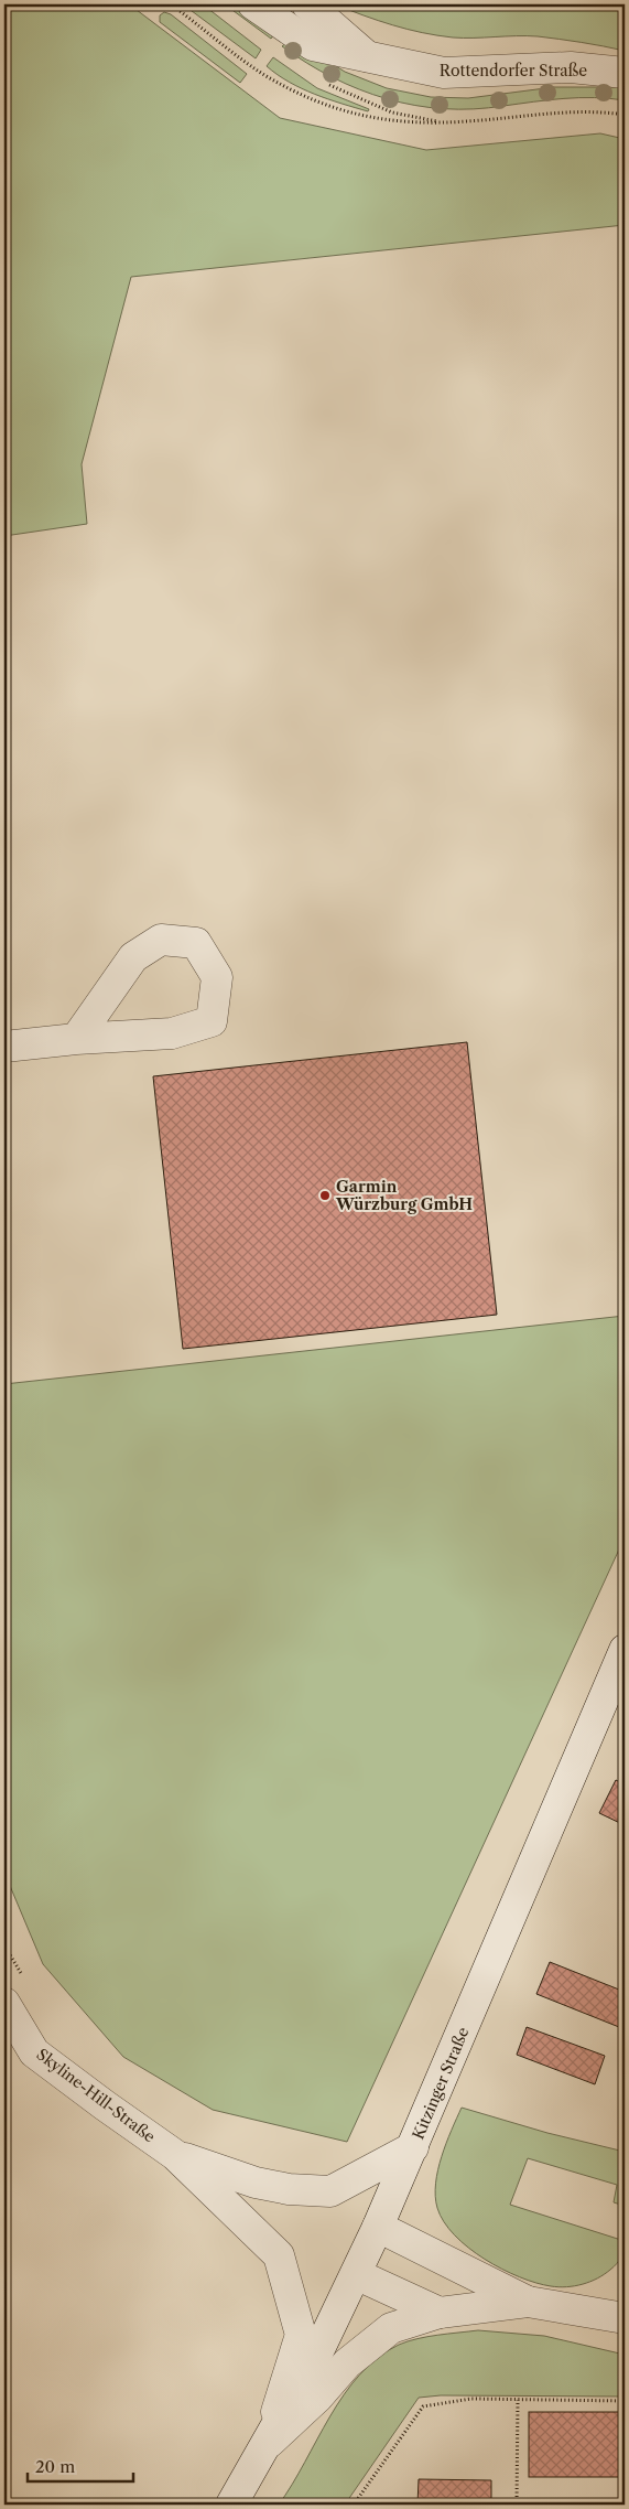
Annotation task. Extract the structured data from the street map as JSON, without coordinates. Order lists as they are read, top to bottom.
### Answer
{
  "streets": {
    "street": ["Rottendorfer Straße", "Kitzinger Straße", "Skyline-Hill-Straße"]
  },
  "crossings": [
    ["Kitzinger Straße", "Skyline-Hill-Straße"]
  ],
  "places": ["Garmin Würzburg GmbH"],
  "scale_bar": "20 m"
}
